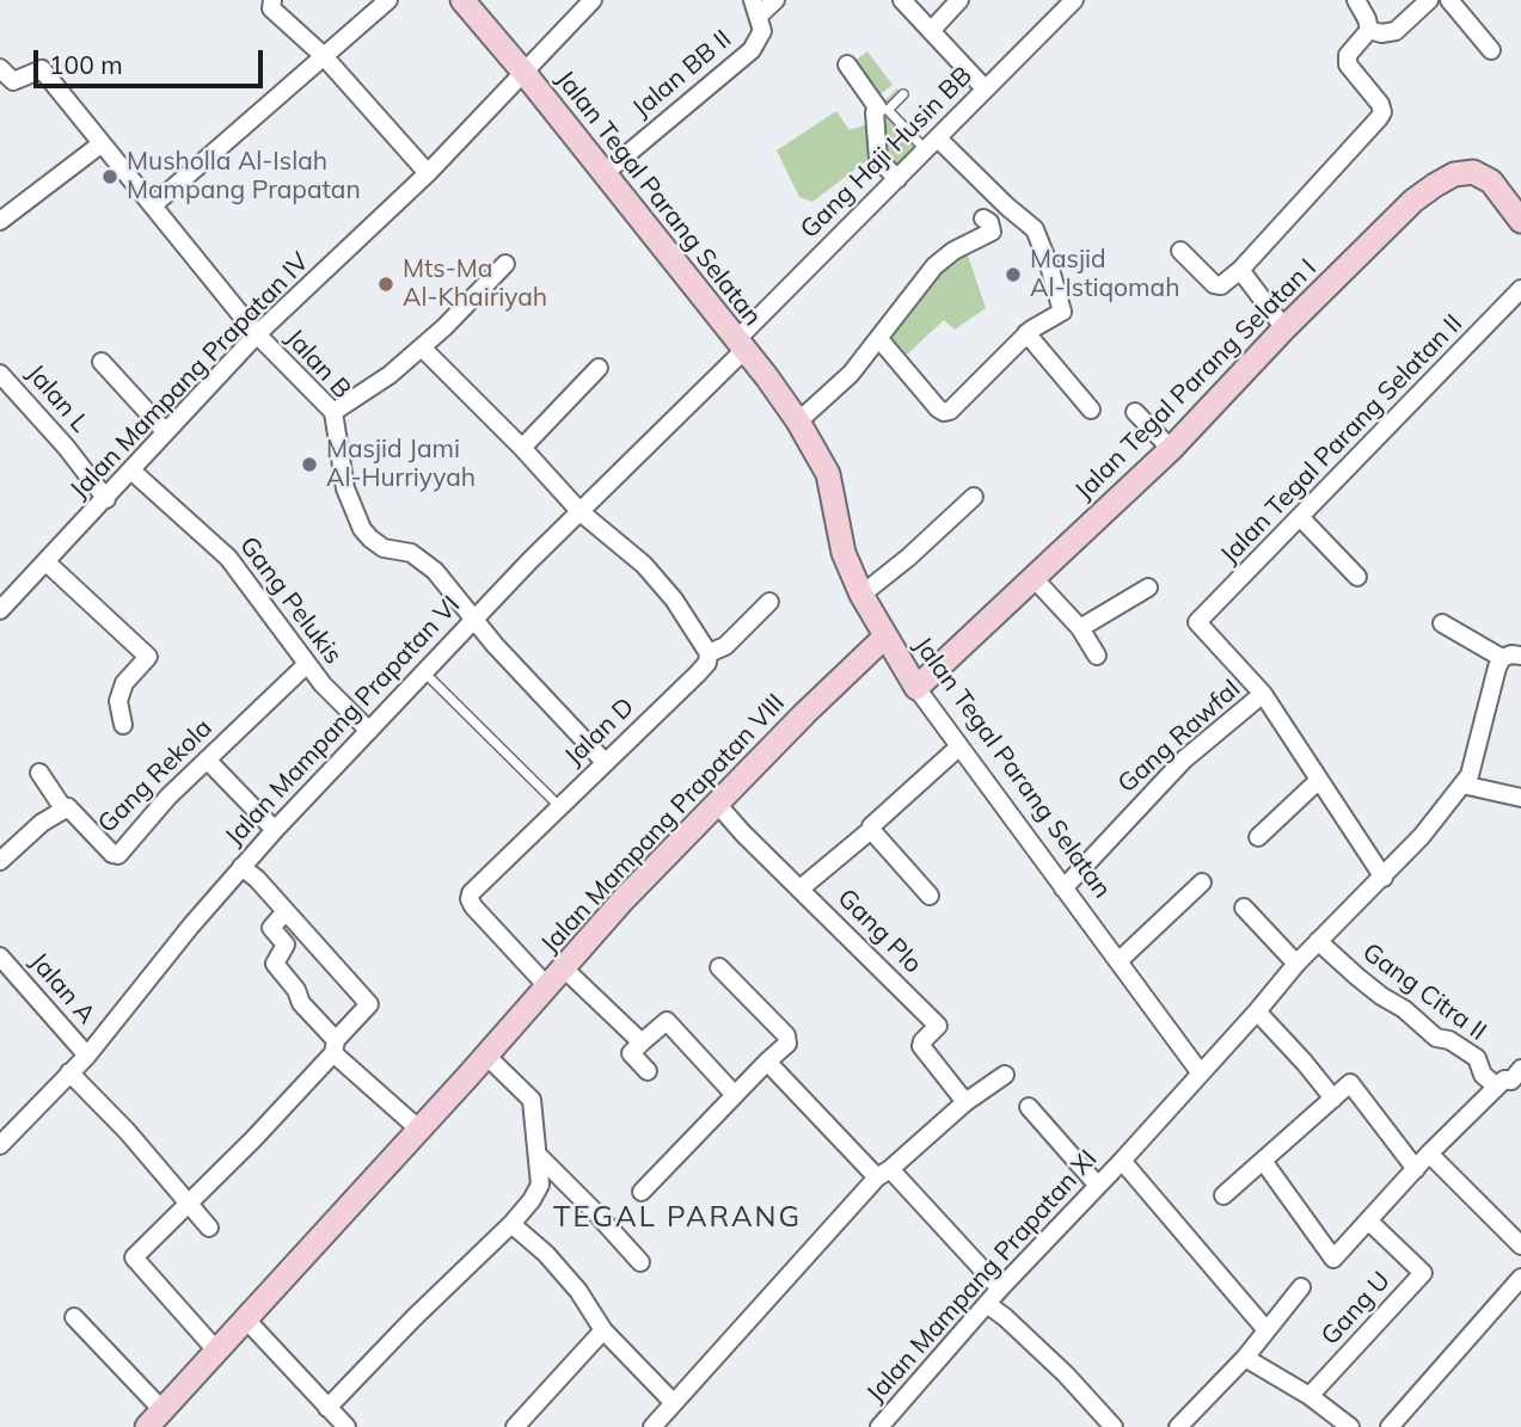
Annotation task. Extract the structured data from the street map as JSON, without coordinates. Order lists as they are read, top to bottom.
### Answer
{
  "streets": {
    "street": [
      "Jalan BB II",
      "Gang Haji Husin BB",
      "Jalan Tegal Parang Selatan",
      "Jalan B",
      "Jalan Mampang Prapatan IV",
      "Jalan Tegal Parang Selatan I",
      "Jalan L",
      "Jalan Tegal Parang Selatan II",
      "Gang Pelukis",
      "Jalan Mampang Prapatan VI",
      "Jalan D",
      "Gang Rawfal",
      "Gang Rekola",
      "Jalan Mampang Prapatan VIII",
      "Gang Plo",
      "Jalan A",
      "Gang Citra II",
      "Jalan Mampang Prapatan XI",
      "Gang U"
    ]
  },
  "crossings": [
    ["Jalan BB II", "Jalan Tegal Parang Selatan"],
    ["Gang Haji Husin BB", "Jalan Tegal Parang Selatan"],
    ["Gang Haji Husin BB", "Jalan Mampang Prapatan VI"],
    ["Jalan Tegal Parang Selatan", "Jalan Mampang Prapatan IV"],
    ["Jalan Tegal Parang Selatan", "Jalan Tegal Parang Selatan I"],
    ["Jalan Tegal Parang Selatan", "Jalan Mampang Prapatan VI"],
    ["Jalan Tegal Parang Selatan", "Gang Rawfal"],
    ["Jalan Tegal Parang Selatan", "Jalan Mampang Prapatan VIII"],
    ["Jalan Tegal Parang Selatan", "Jalan Mampang Prapatan XI"],
    ["Jalan B", "Jalan Mampang Prapatan IV"],
    ["Jalan B", "Jalan Mampang Prapatan VI"],
    ["Jalan B", "Jalan D"],
    ["Jalan Mampang Prapatan IV", "Jalan L"],
    ["Jalan Mampang Prapatan IV", "Gang Pelukis"],
    ["Jalan Tegal Parang Selatan II", "Gang Rawfal"],
    ["Gang Pelukis", "Jalan Mampang Prapatan VI"],
    ["Gang Pelukis", "Gang Rekola"],
    ["Jalan Mampang Prapatan VI", "Jalan A"],
    ["Jalan D", "Jalan Mampang Prapatan VIII"],
    ["Jalan Mampang Prapatan VIII", "Gang Plo"],
    ["Gang Citra II", "Jalan Mampang Prapatan XI"]
  ],
  "districts": ["TEGAL PARANG"],
  "places": [
    "Musholla Al-Islah Mampang Prapatan",
    "Masjid Al-Istiqomah",
    "Mts-Ma Al-Khairiyah",
    "Masjid Jami Al-Hurriyyah"
  ],
  "scale_bar": "100 m"
}
